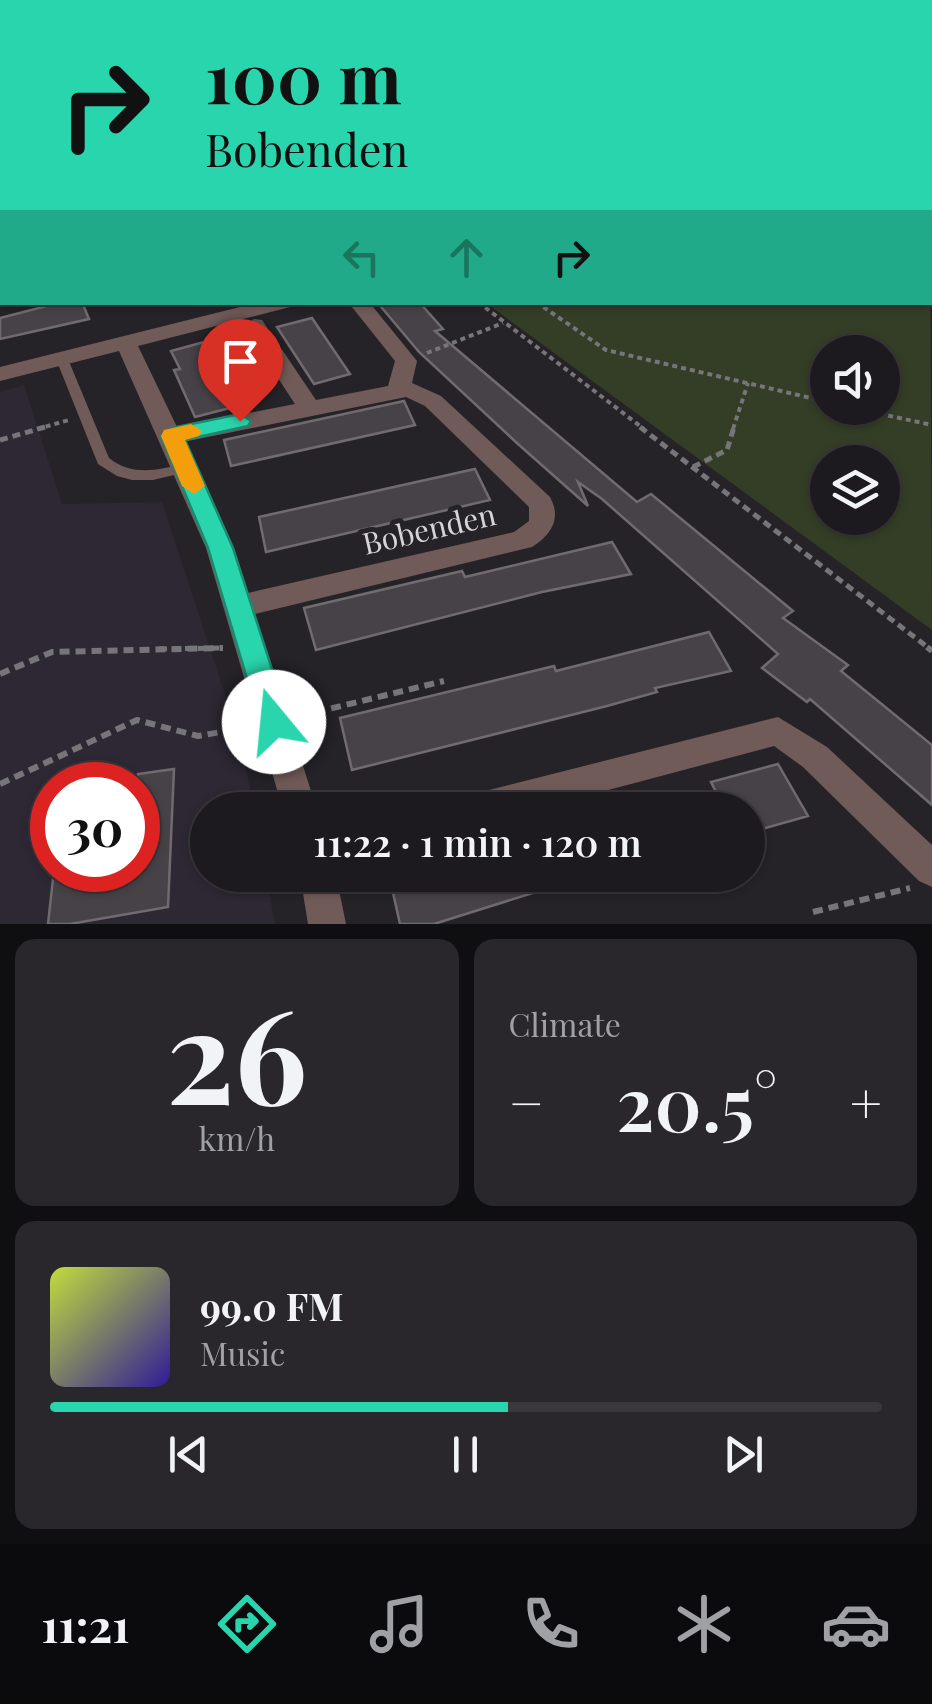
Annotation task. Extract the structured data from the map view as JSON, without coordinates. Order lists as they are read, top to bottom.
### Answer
{
  "streets": {
    "street": ["Bobenden"]
  },
  "page": {
    "turn": ["100 m", "Bobenden"],
    "limit": "30",
    "trip": "11:22 · 1 min · 120 m",
    "tile": [
      ["26", "km/h"],
      "Climate"
    ],
    "heat": ["−", "20.5°", "+"],
    "song": ["99.0 FM", "Music"],
    "tabs": "11:21"
  }
}
